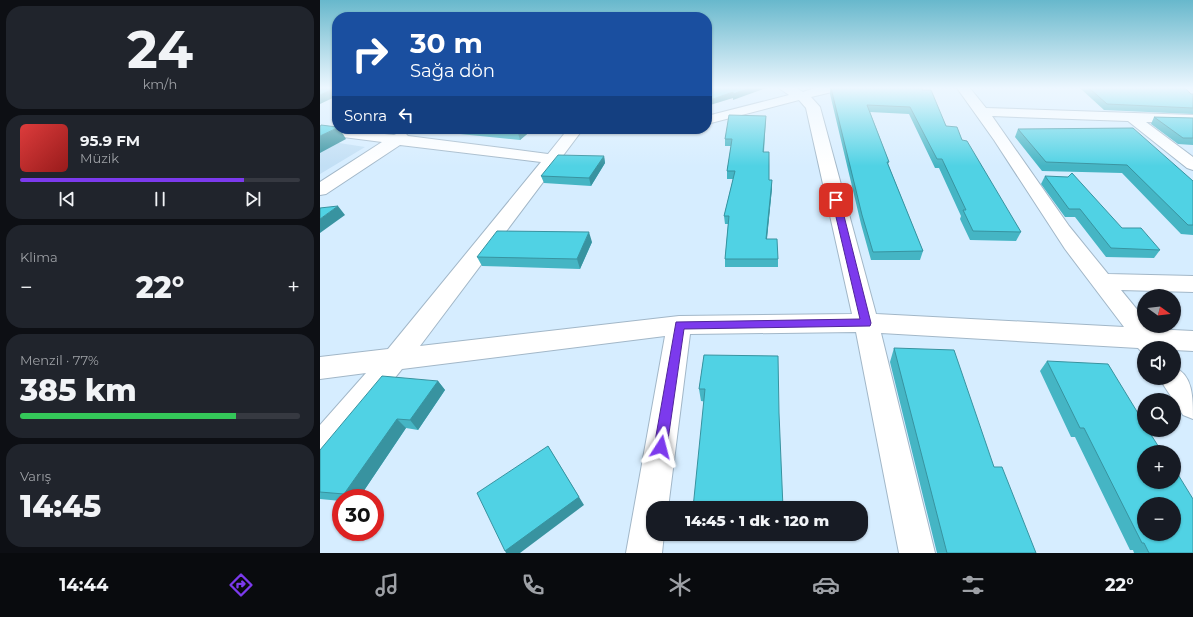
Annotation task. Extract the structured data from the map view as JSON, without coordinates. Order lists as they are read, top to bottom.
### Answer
{
  "north": "right",
  "page": {
    "tile": [
      ["24", "km/h"],
      "Klima",
      ["Menzil · 77%", "385 km"],
      ["Varış", "14:45"]
    ],
    "turn": ["30 m", "Sağa dön"],
    "then": "Sonra",
    "song": ["95.9 FM", "Müzik"],
    "heat": ["−", "22°", "+"],
    "map_buttons": ["+", "−"],
    "limit": "30",
    "trip": "14:45 · 1 dk · 120 m",
    "tabs": ["14:44", "22°"]
  }
}
